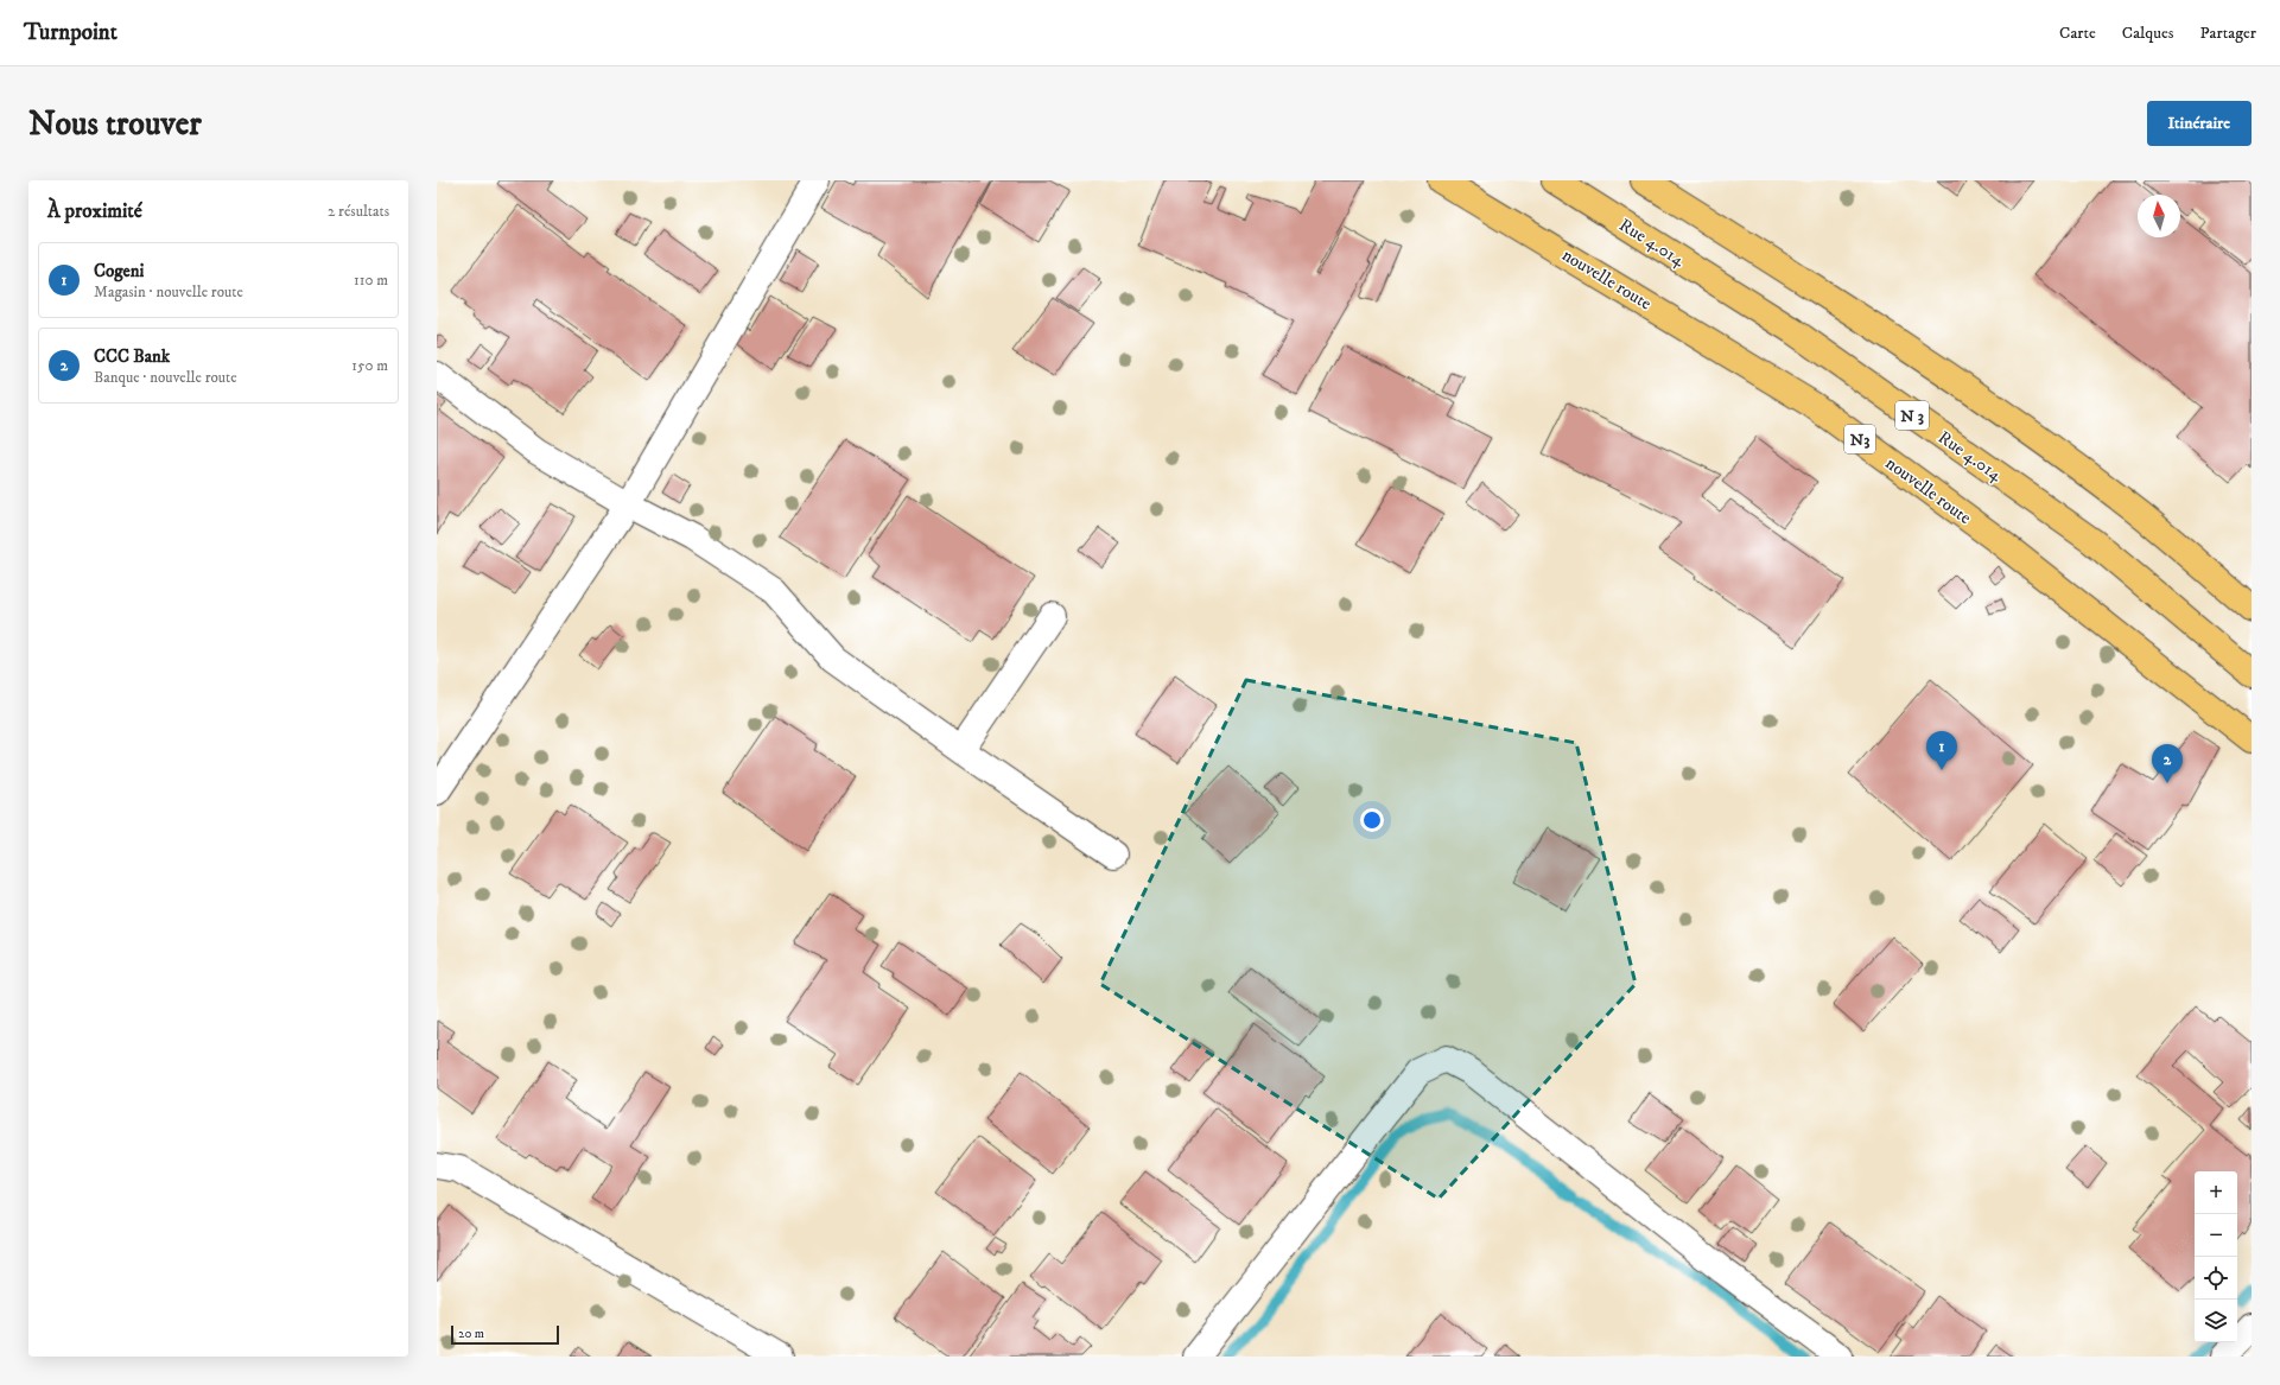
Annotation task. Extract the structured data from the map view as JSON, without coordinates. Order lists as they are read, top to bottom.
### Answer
{
  "streets": {
    "highway": [
      "Rue 4.014",
      "nouvelle route",
      "N 3",
      "N3"
    ]
  },
  "scale_bar": "20 m",
  "north": "top",
  "page": {
    "header": "Turnpoint",
    "nav": ["Carte", "Calques", "Partager"],
    "buttons": "Itinéraire",
    "title": "Nous trouver",
    "heading": ["À proximité", "2 résultats"],
    "list": [
      {
        "mark": "1",
        "name": "Cogeni",
        "note": "Magasin · nouvelle route",
        "value": "110 m"
      },
      {
        "mark": "2",
        "name": "CCC Bank",
        "note": "Banque · nouvelle route",
        "value": "150 m"
      }
    ],
    "pins": ["1", "2"],
    "map_buttons": ["+", "−"],
    "scale": "20 m"
  }
}
